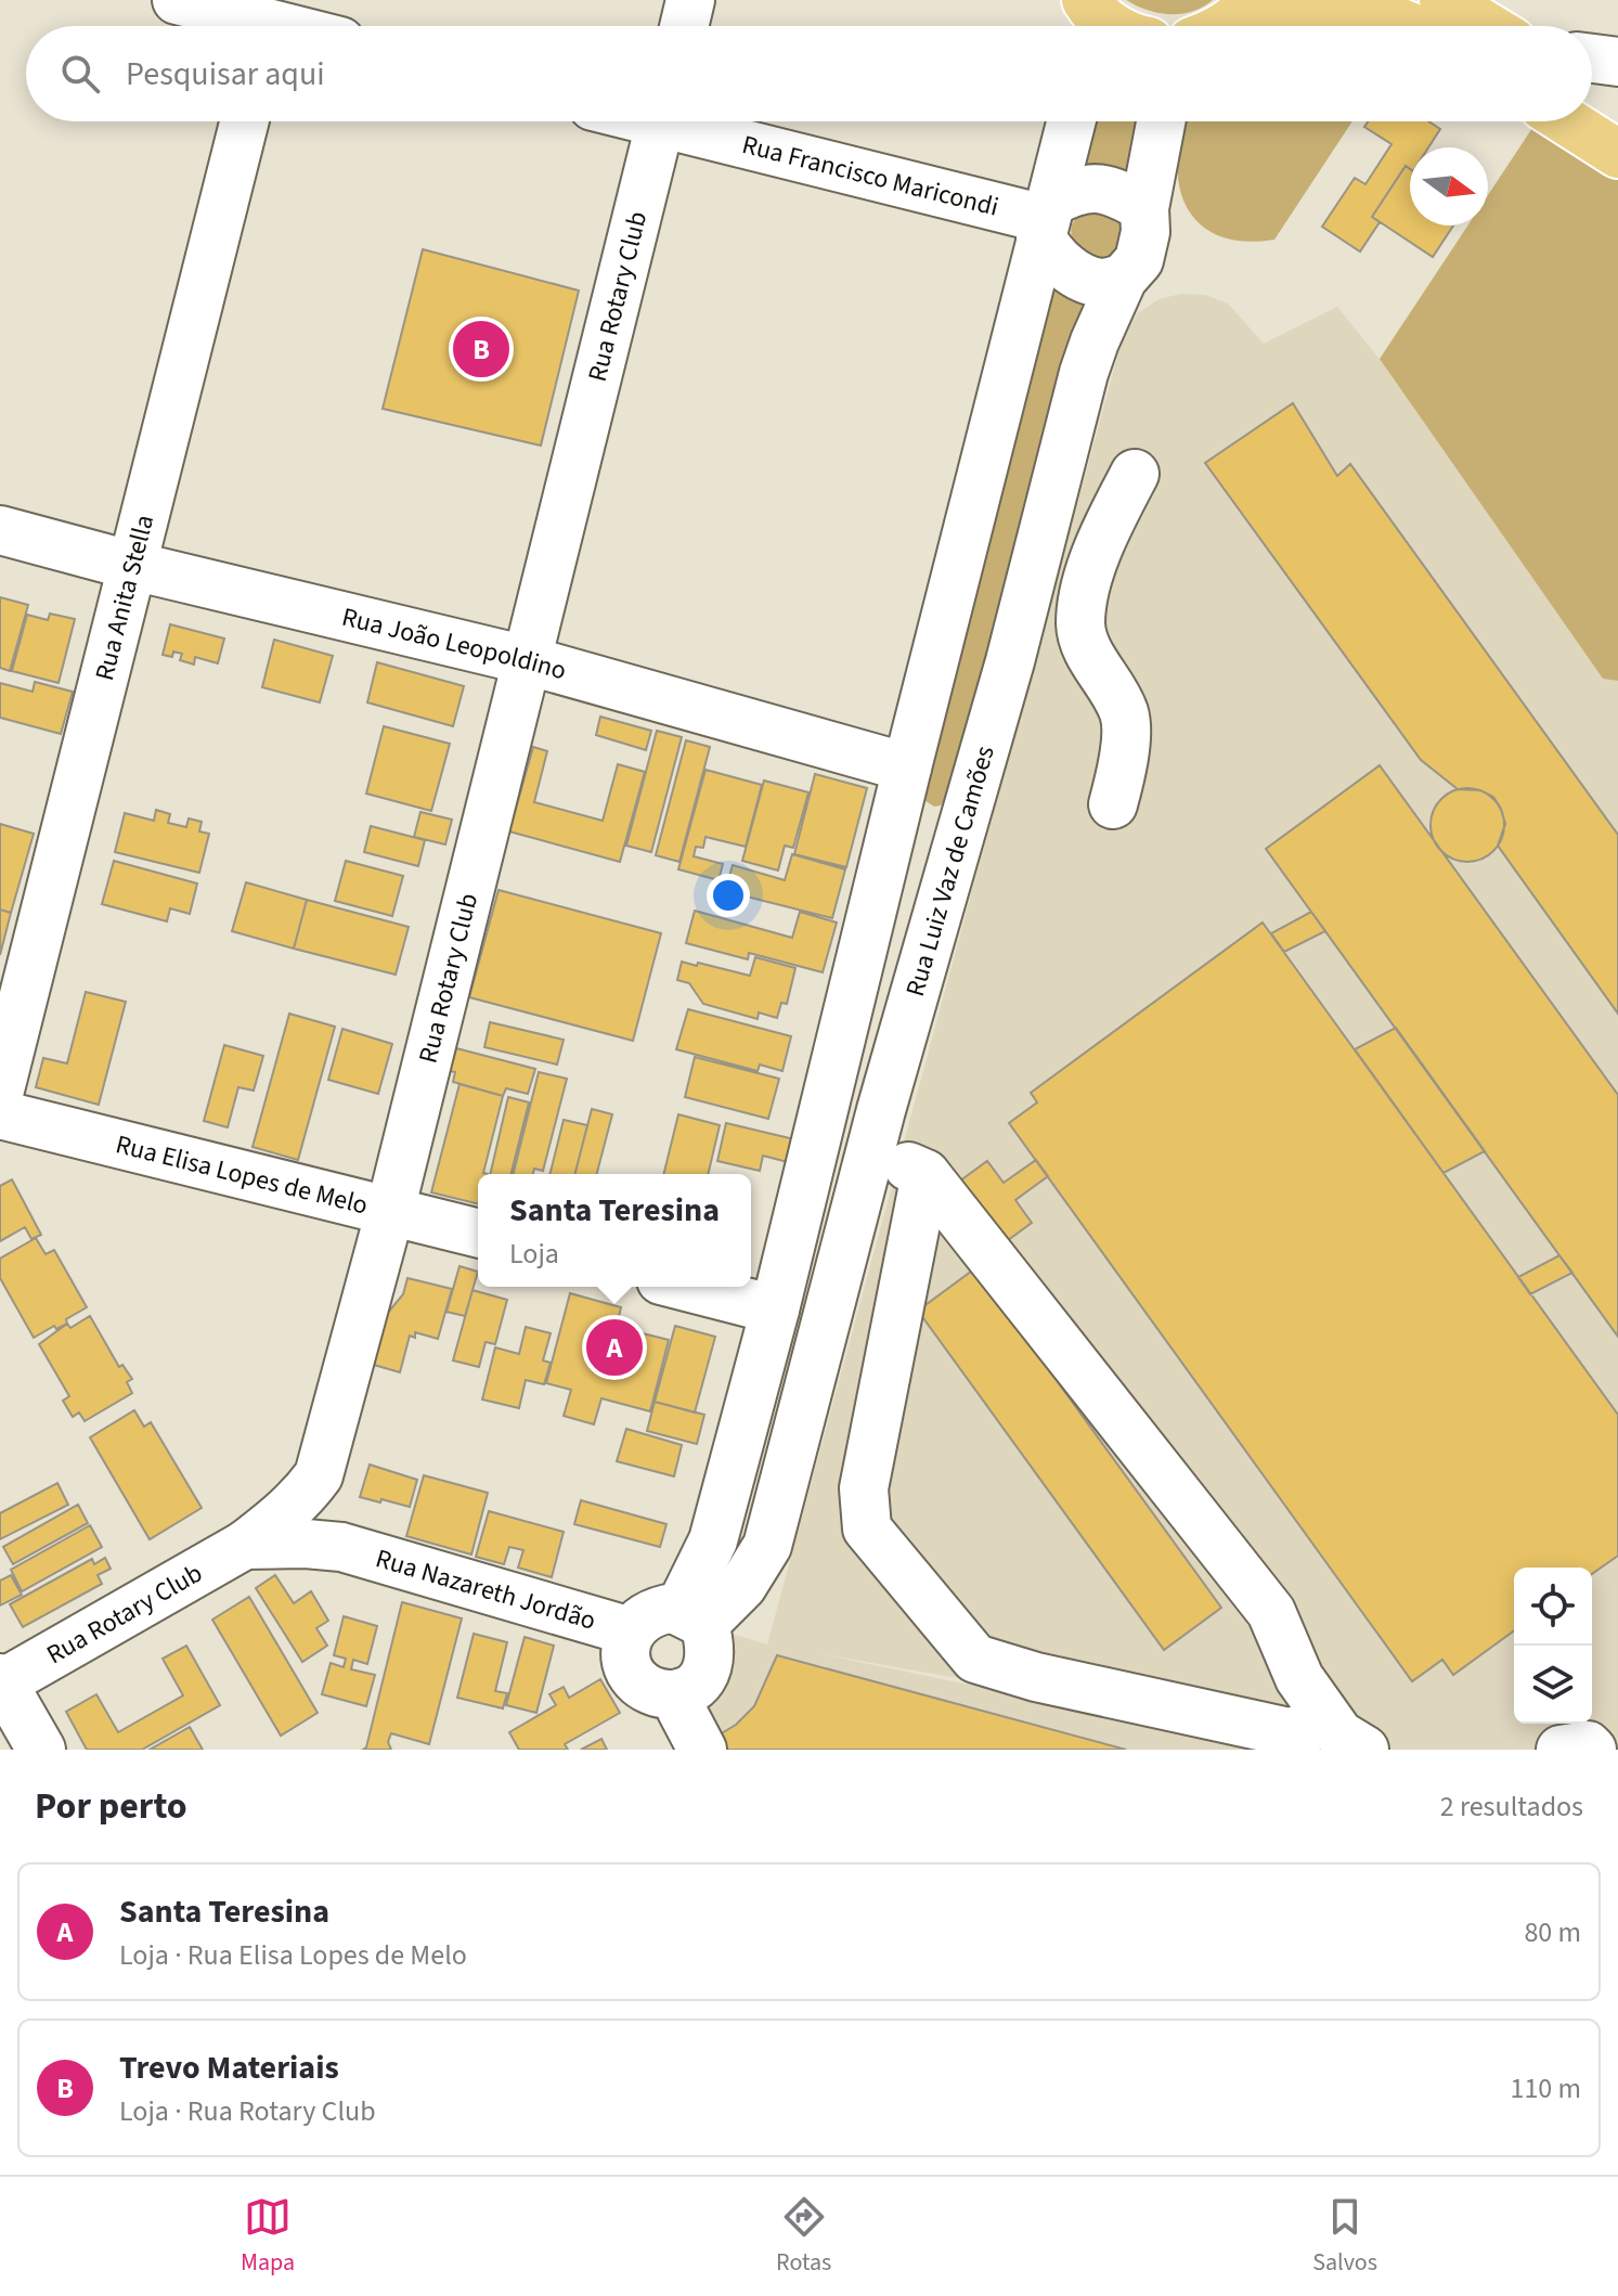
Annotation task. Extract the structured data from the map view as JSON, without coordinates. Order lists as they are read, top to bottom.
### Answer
{
  "streets": {
    "street": [
      "Rua Francisco Maricondi",
      "Rua Rotary Club",
      "Rua Anita Stella",
      "Rua João Leopoldino",
      "Rua Luiz Vaz de Camões",
      "Rua Elisa Lopes de Melo",
      "Rua Nazareth Jordão"
    ]
  },
  "crossings": [
    ["Rua Francisco Maricondi", "Rua Luiz Vaz de Camões"],
    ["Rua Rotary Club", "Rua João Leopoldino"],
    ["Rua Rotary Club", "Rua Elisa Lopes de Melo"],
    ["Rua Rotary Club", "Rua Nazareth Jordão"],
    ["Rua Anita Stella", "Rua João Leopoldino"],
    ["Rua Luiz Vaz de Camões", "Rua Nazareth Jordão"]
  ],
  "north": "right",
  "page": {
    "search": "Pesquisar aqui",
    "pins": ["B", "A"],
    "popup": ["Santa Teresina", "Loja"],
    "heading": ["Por perto", "2 resultados"],
    "list": [
      {
        "mark": "A",
        "name": "Santa Teresina",
        "note": "Loja · Rua Elisa Lopes de Melo",
        "value": "80 m"
      },
      {
        "mark": "B",
        "name": "Trevo Materiais",
        "note": "Loja · Rua Rotary Club",
        "value": "110 m"
      }
    ],
    "nav": ["Mapa", "Rotas", "Salvos"]
  }
}
